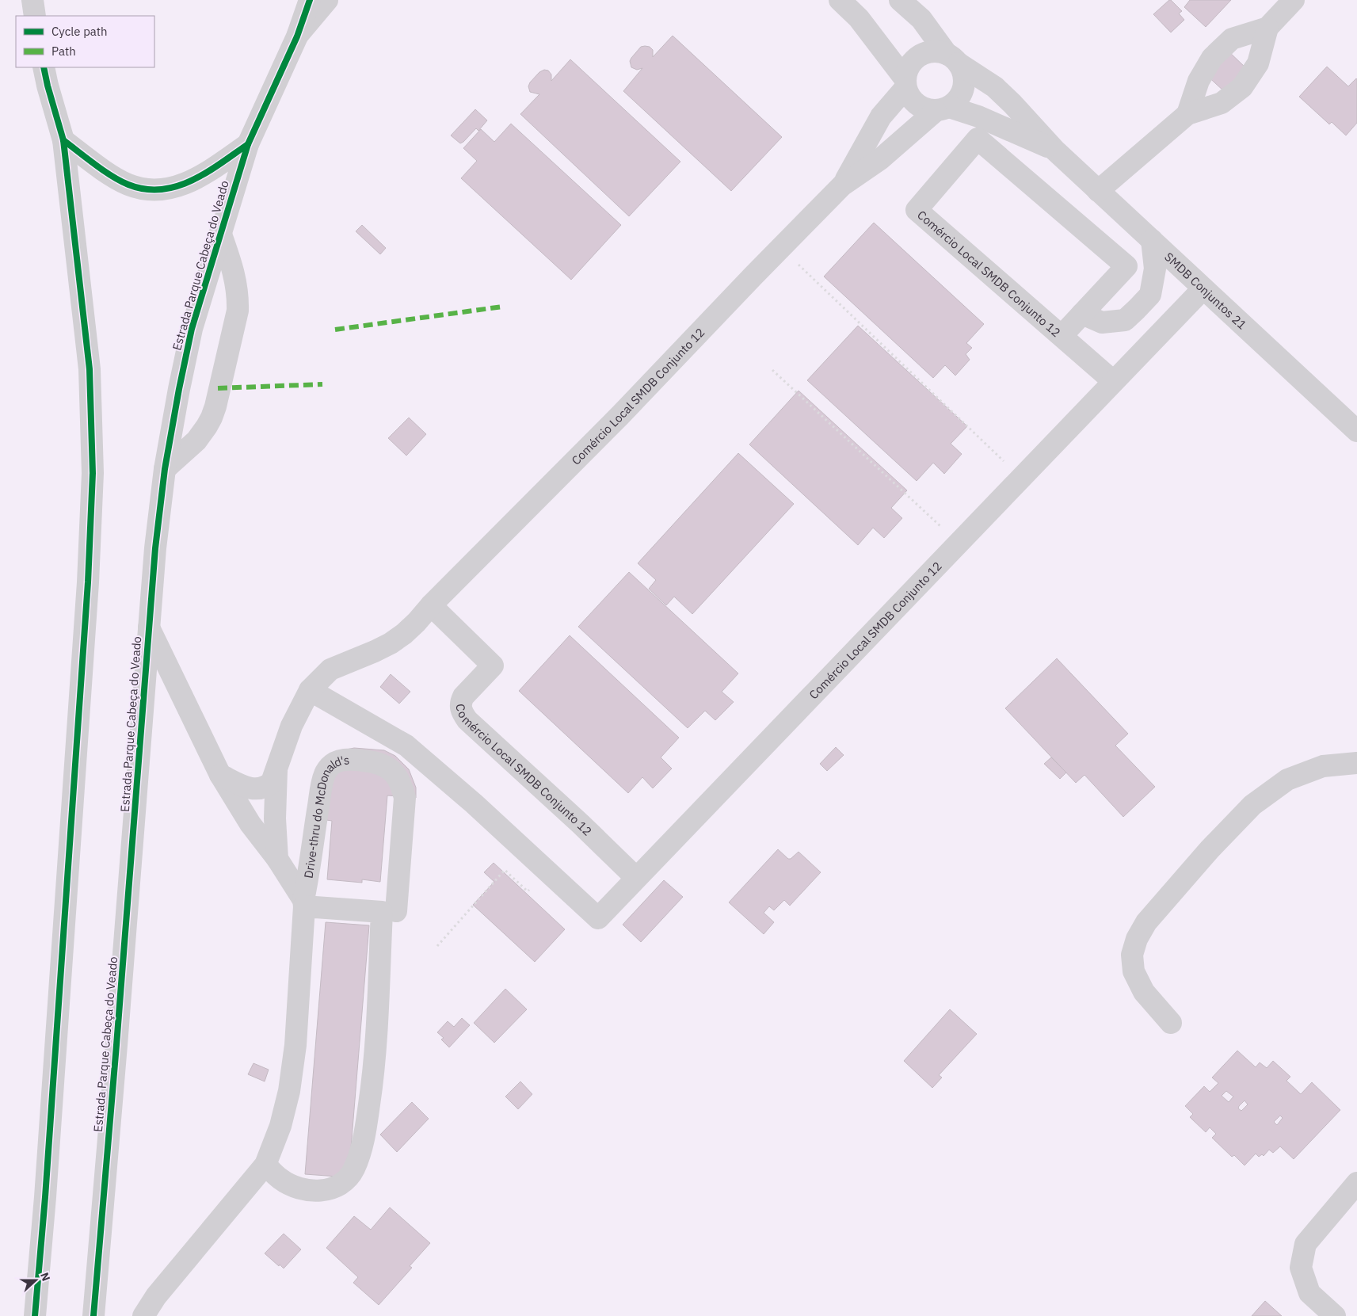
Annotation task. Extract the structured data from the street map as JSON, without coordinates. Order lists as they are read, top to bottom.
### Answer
{
  "streets": {
    "main road": [
      "Estrada Parque Cabeça do Veado",
      "Comércio Local SMDB Conjunto 12",
      "SMDB Conjuntos 21",
      "Drive-thru do McDonald's"
    ]
  },
  "crossings": [
    ["Comércio Local SMDB Conjunto 12", "SMDB Conjuntos 21"]
  ],
  "legend": ["Cycle path", "Path"],
  "north": "right"
}
